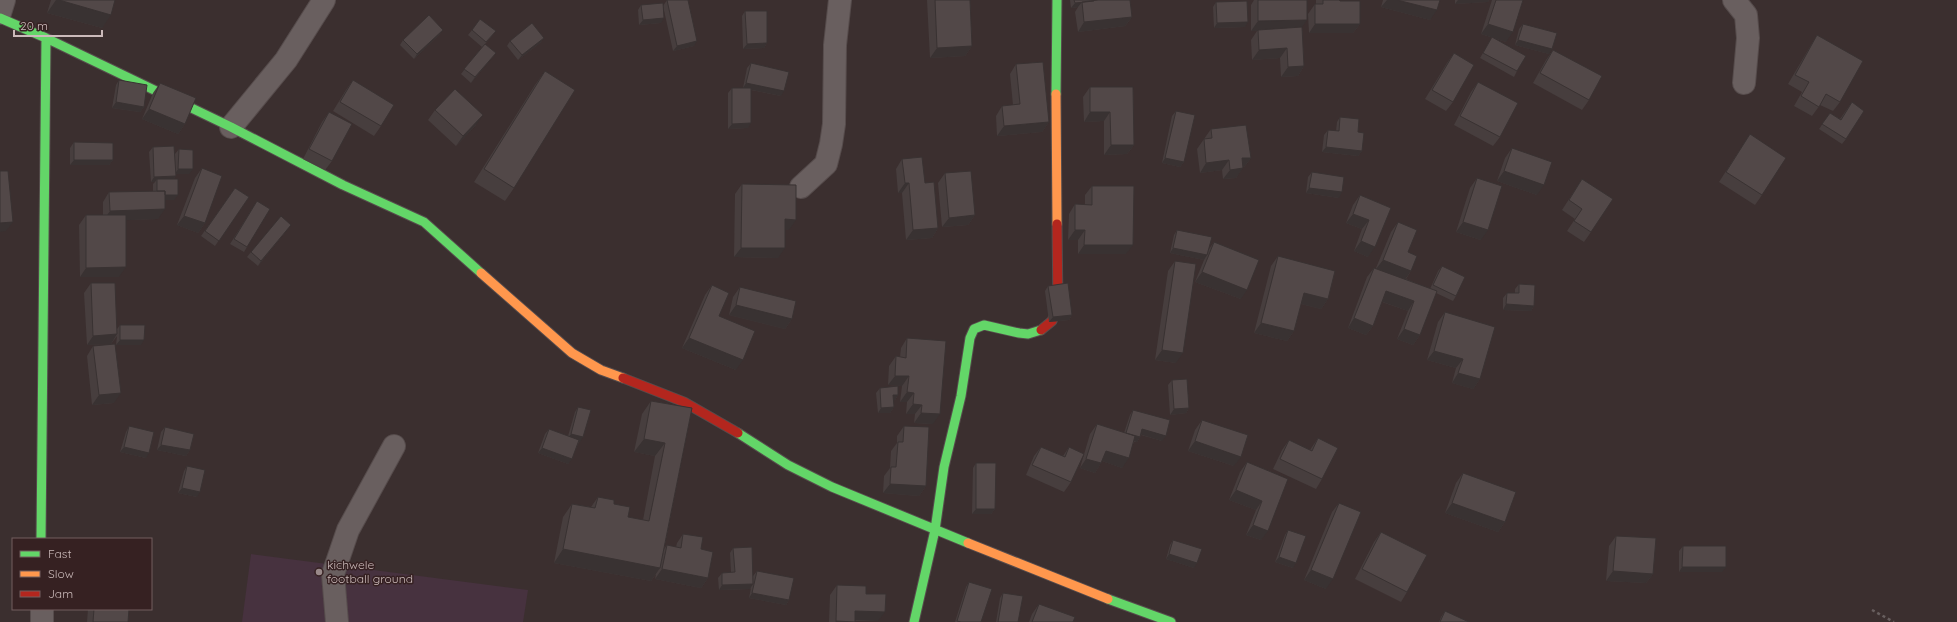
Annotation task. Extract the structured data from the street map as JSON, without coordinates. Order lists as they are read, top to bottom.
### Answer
{
  "places": ["kichwele football ground"],
  "legend": ["Fast", "Slow", "Jam"],
  "scale_bar": "20 m"
}
